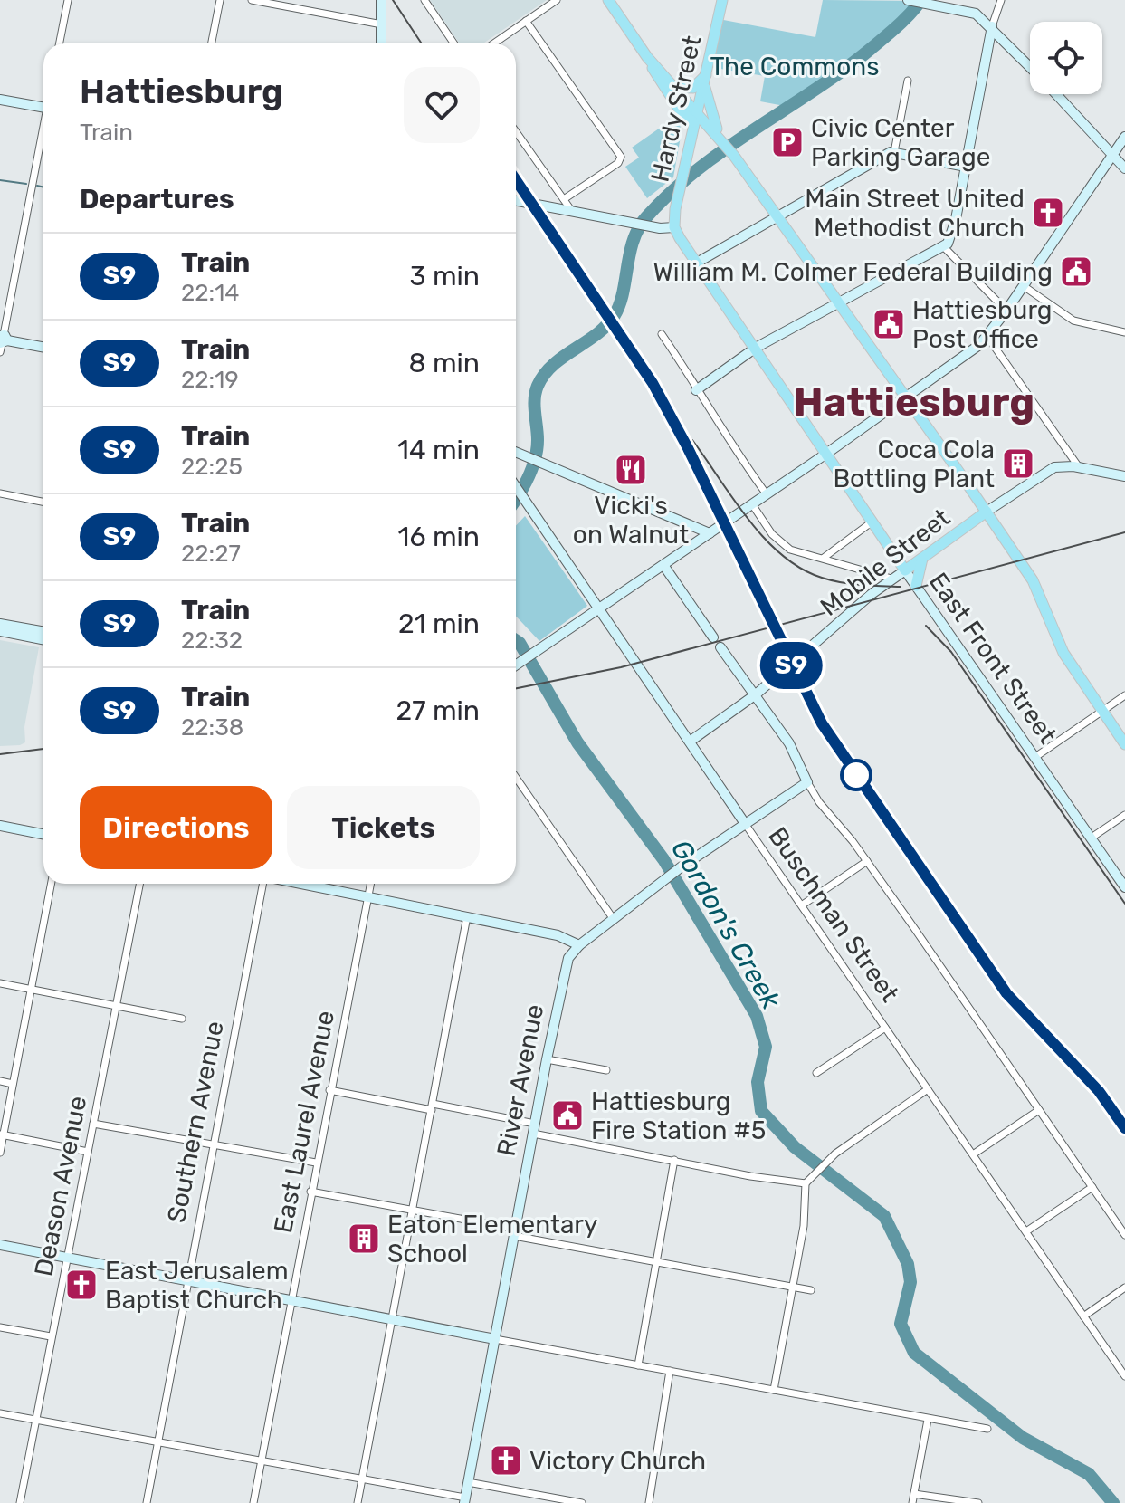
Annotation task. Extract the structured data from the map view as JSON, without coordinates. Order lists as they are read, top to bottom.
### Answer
{
  "streets": {
    "main road": ["Hardy Street", "Mobile Street", "East Front Street"],
    "street": [
      "Buschman Street",
      "River Avenue",
      "Southern Avenue",
      "East Laurel Avenue",
      "Deason Avenue"
    ]
  },
  "crossings": [
    ["Hardy Street", "East Front Street"],
    ["Mobile Street", "East Front Street"],
    ["Mobile Street", "Buschman Street"],
    ["Buschman Street", "River Avenue"]
  ],
  "districts": ["Hattiesburg"],
  "water": ["Gordon's Creek"],
  "parks": ["The Commons"],
  "places": {
    "parking": ["Civic Center Parking Garage"],
    "church": ["Main Street United Methodist Church", "East Jerusalem Baptist Church", "Victory Church"],
    "public building": ["William M. Colmer Federal Building", "Hattiesburg Post Office", "Hattiesburg Fire Station #5"],
    "building": ["Coca Cola Bottling Plant", "Eaton Elementary School"],
    "restaurant": ["Vicki's on Walnut"]
  },
  "page": {
    "on_map": "S9",
    "heading": [
      ["Hattiesburg", "Train"],
      "Departures"
    ],
    "list": [
      {
        "mark": "S9",
        "name": "Train",
        "note": "22:14",
        "value": "3 min"
      },
      {
        "mark": "S9",
        "name": "Train",
        "note": "22:19",
        "value": "8 min"
      },
      {
        "mark": "S9",
        "name": "Train",
        "note": "22:25",
        "value": "14 min"
      },
      {
        "mark": "S9",
        "name": "Train",
        "note": "22:27",
        "value": "16 min"
      },
      {
        "mark": "S9",
        "name": "Train",
        "note": "22:32",
        "value": "21 min"
      },
      {
        "mark": "S9",
        "name": "Train",
        "note": "22:38",
        "value": "27 min"
      }
    ],
    "buttons": ["Directions", "Tickets"]
  }
}
